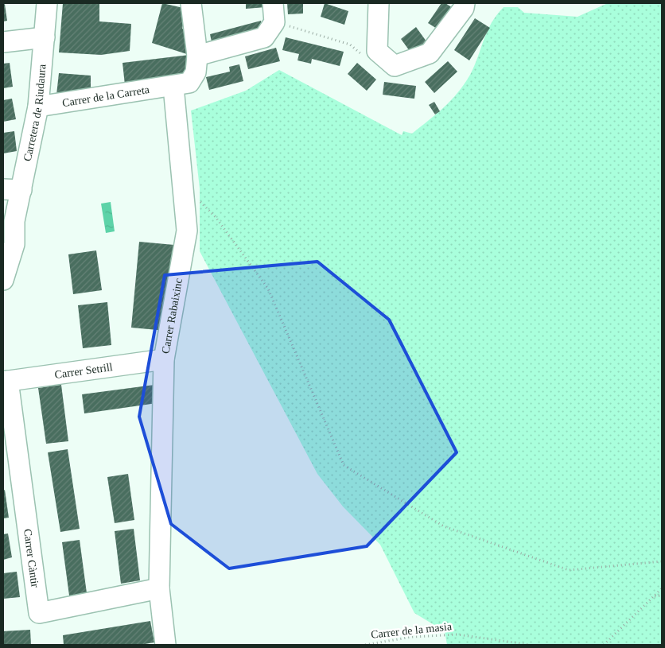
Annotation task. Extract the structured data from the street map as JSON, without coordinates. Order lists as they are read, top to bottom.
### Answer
{
  "streets": {
    "street": [
      "Carrer de la Carreta",
      "Carretera de Riudaura",
      "Carrer Rabaixinc",
      "Carrer Setrill",
      "Carrer Càntir"
    ],
    "path": ["Carrer de la masia"]
  },
  "crossings": [
    ["Carrer de la Carreta", "Carretera de Riudaura"],
    ["Carrer de la Carreta", "Carrer Rabaixinc"],
    ["Carrer Rabaixinc", "Carrer Setrill"],
    ["Carrer Rabaixinc", "Carrer Càntir"],
    ["Carrer Setrill", "Carrer Càntir"]
  ]
}
